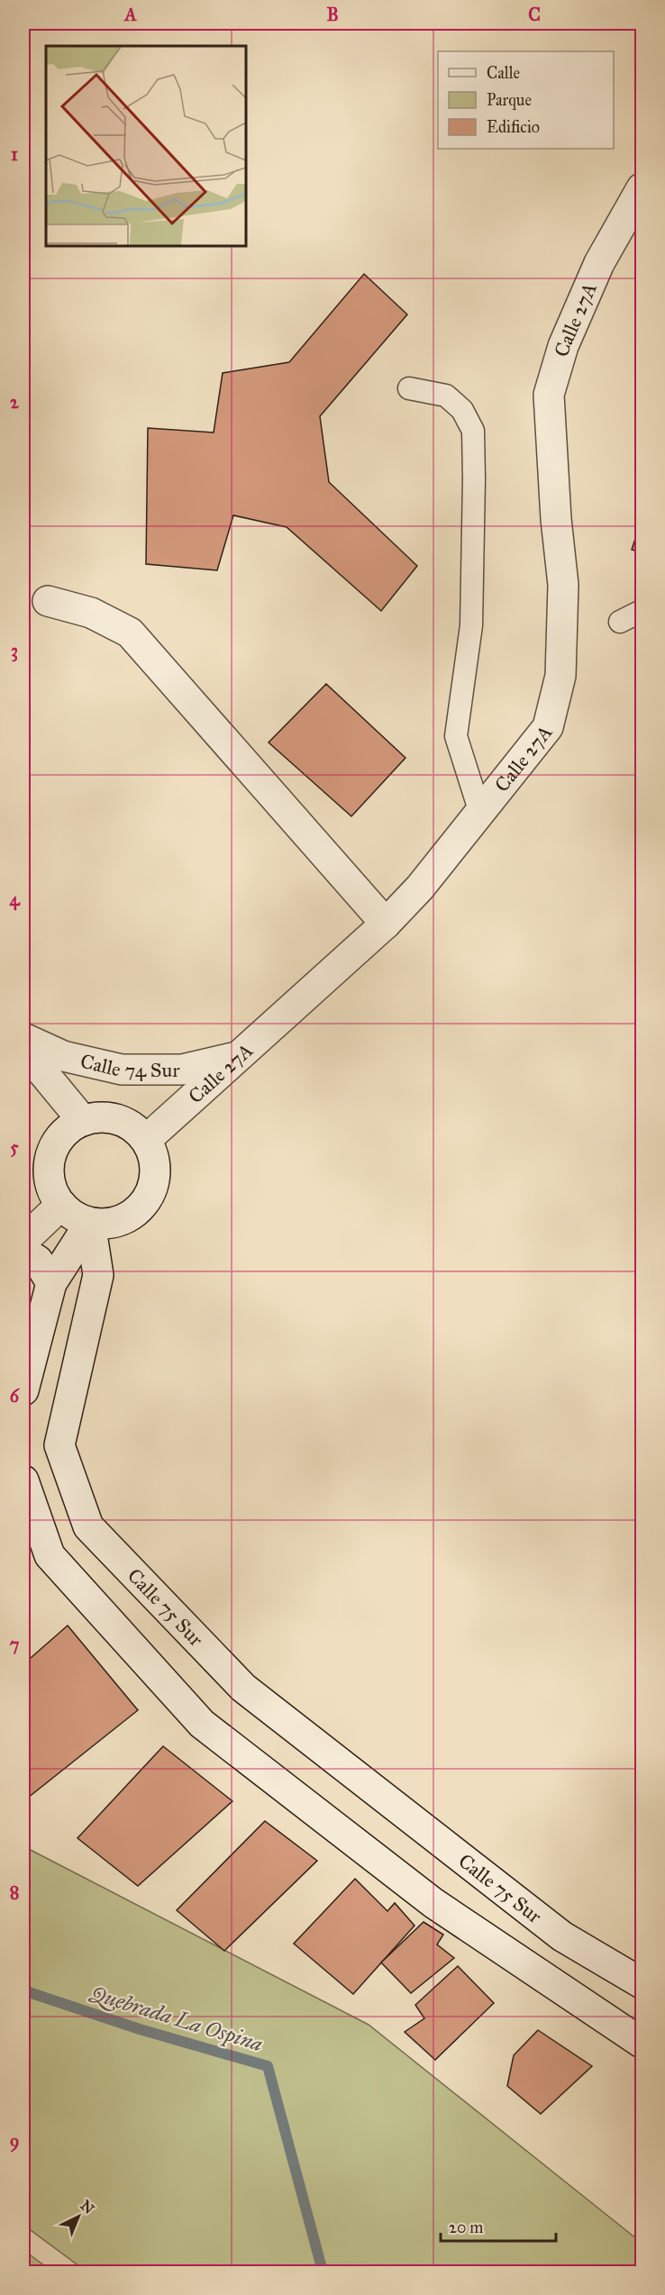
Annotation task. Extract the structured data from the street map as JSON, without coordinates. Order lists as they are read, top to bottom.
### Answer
{
  "streets": {
    "street": ["Calle 27A", "Calle 74 Sur", "Calle 75 Sur"]
  },
  "crossings": [
    ["Calle 27A", "Calle 74 Sur"],
    ["Calle 27A", "Calle 75 Sur"],
    ["Calle 74 Sur", "Calle 75 Sur"]
  ],
  "water": ["Quebrada La Ospina"],
  "legend": ["Calle", "Parque", "Edificio"],
  "scale_bar": "20 m",
  "north": "top right",
  "grid": {
    "columns": ["A", "B", "C"],
    "rows": [
      "1",
      "2",
      "3",
      "4",
      "5",
      "6",
      "7",
      "8",
      "9"
    ]
  }
}
